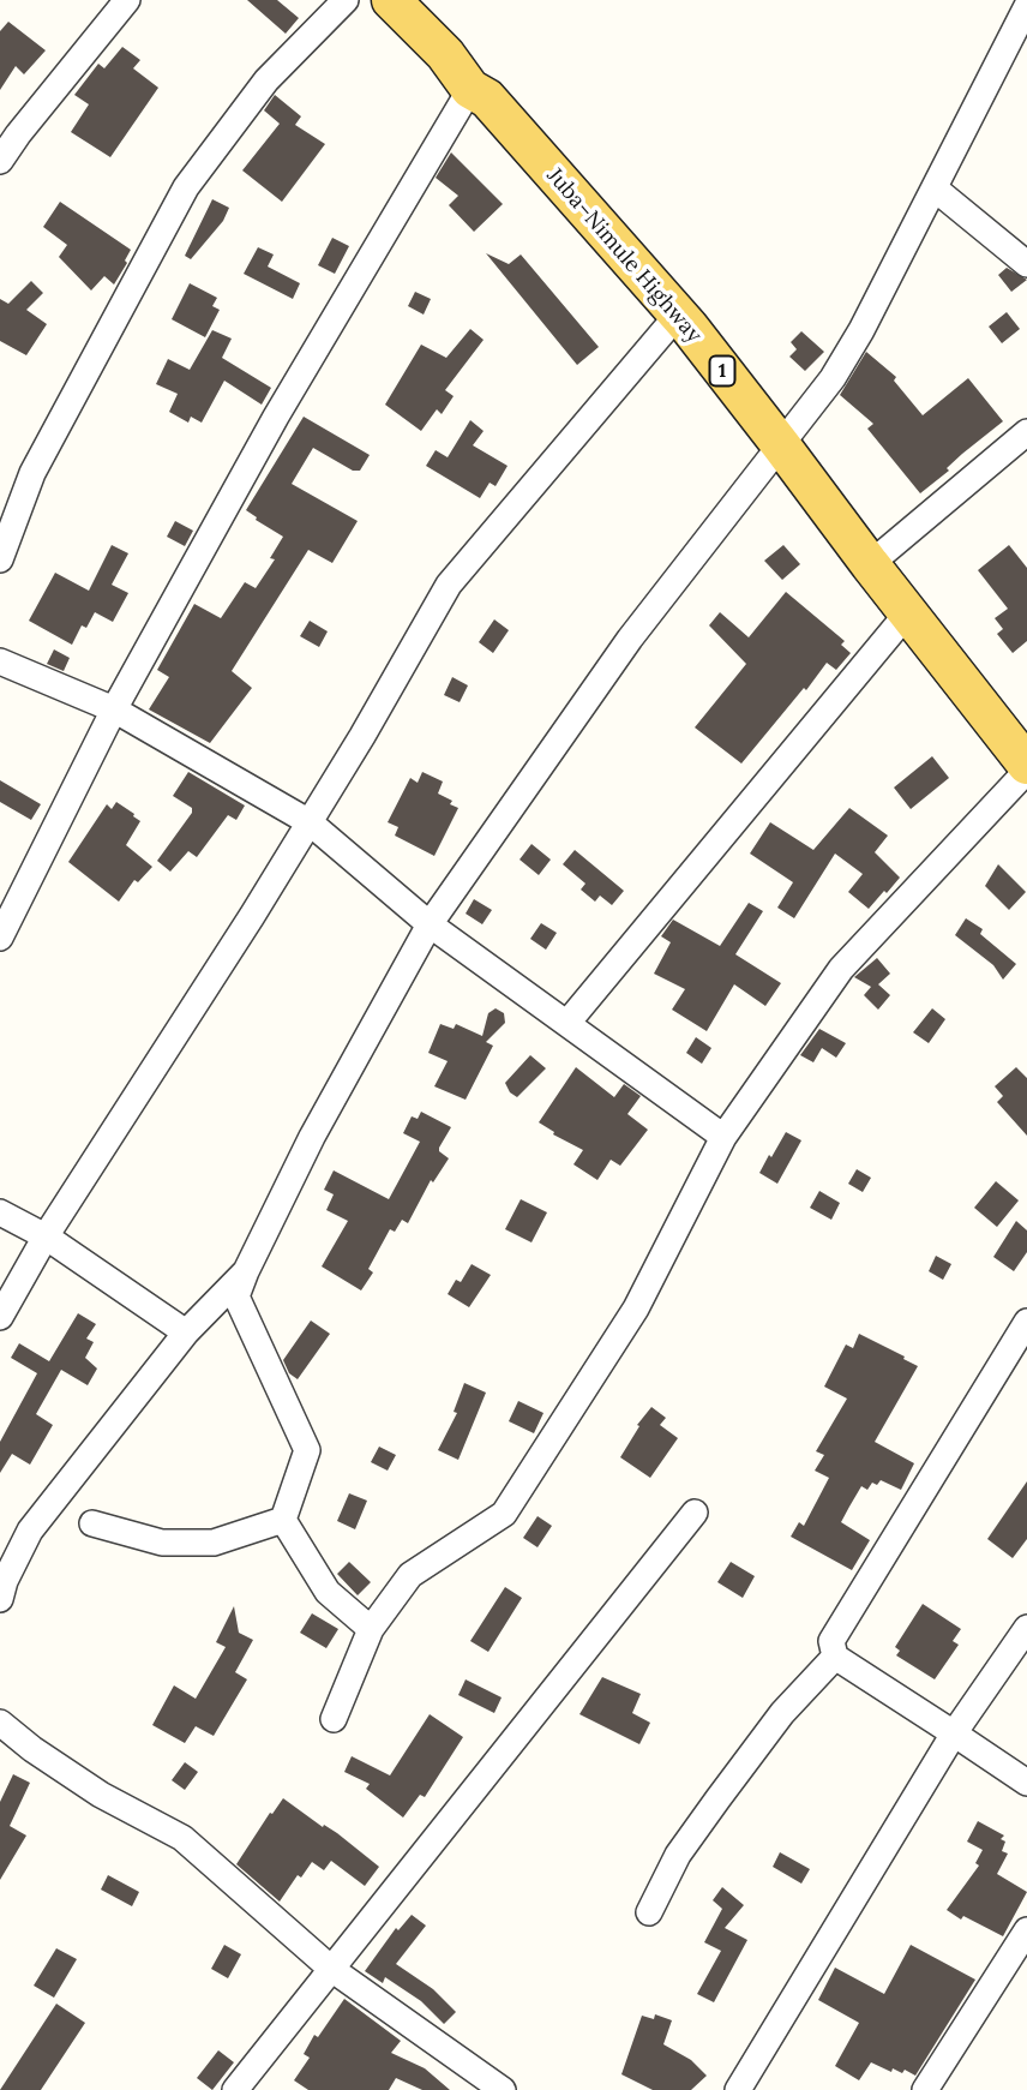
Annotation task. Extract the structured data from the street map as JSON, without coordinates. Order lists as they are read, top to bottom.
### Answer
{
  "streets": {
    "main road": ["Juba–Nimule Highway", "1"]
  }
}
